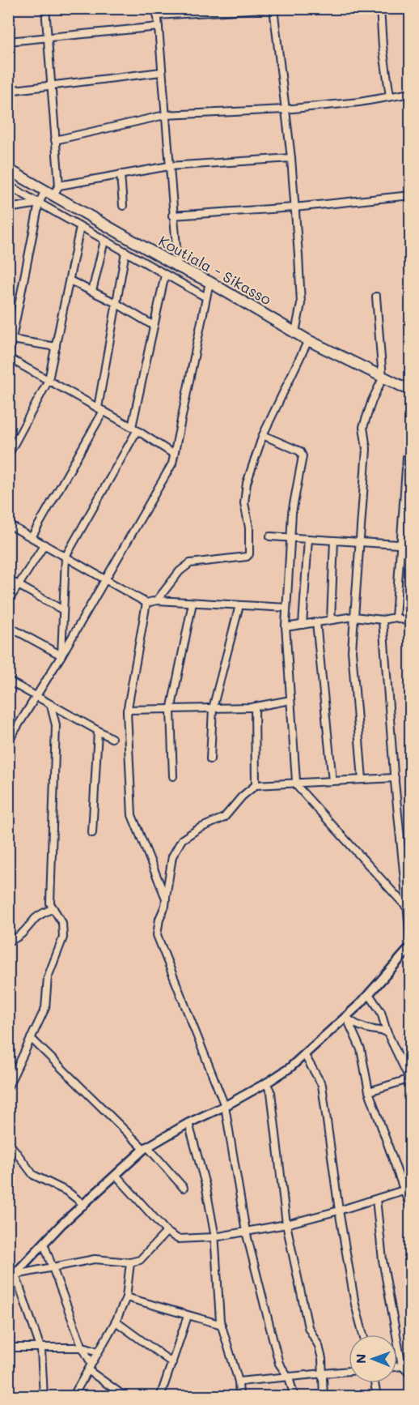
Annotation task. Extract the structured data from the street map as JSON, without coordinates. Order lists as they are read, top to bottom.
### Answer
{
  "streets": {
    "main road": ["Koutiala - Sikasso"]
  },
  "north": "left"
}
